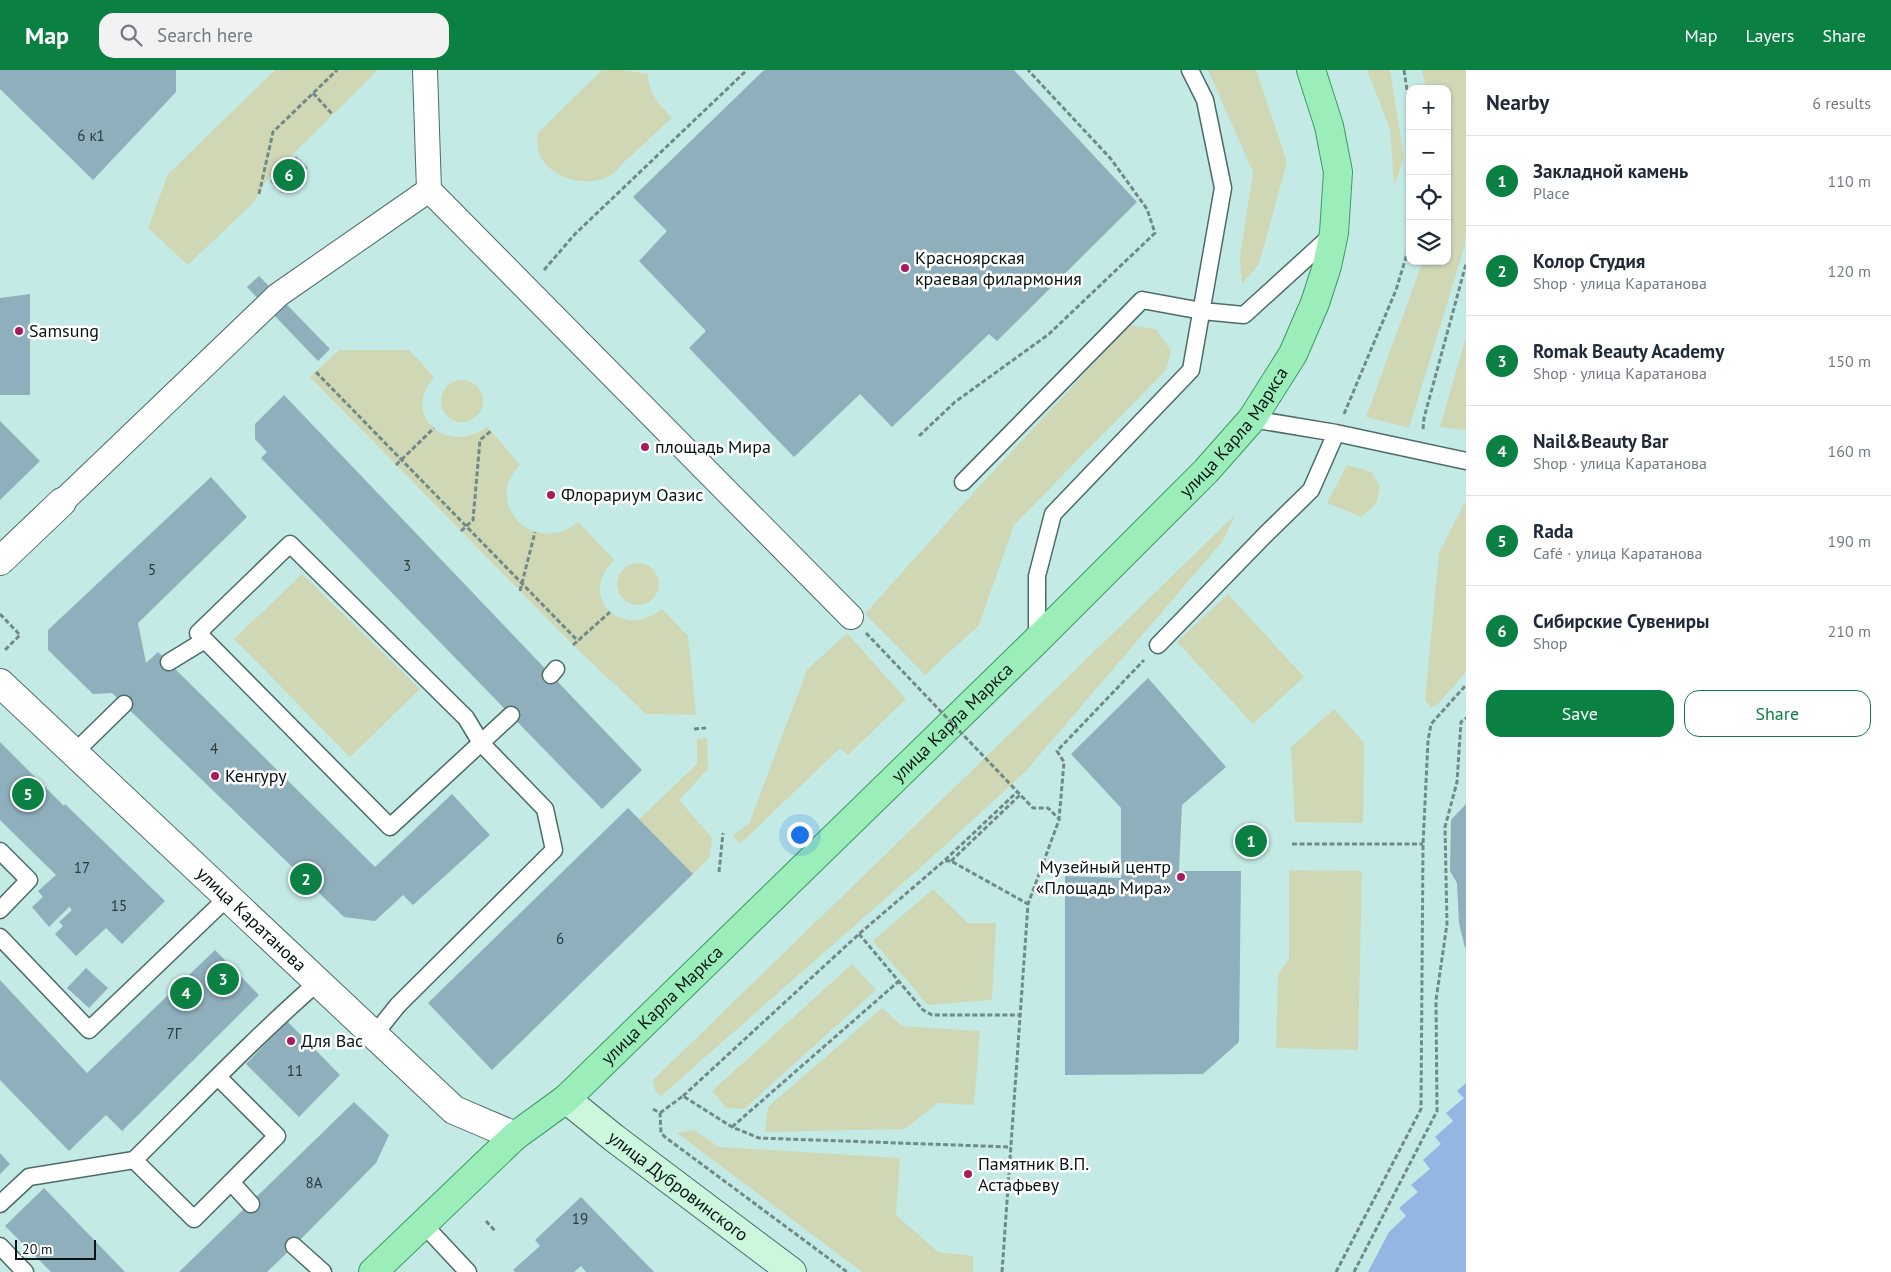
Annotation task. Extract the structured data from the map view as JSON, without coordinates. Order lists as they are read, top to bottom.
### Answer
{
  "streets": {
    "main road": ["улица Карла Маркса", "улица Дубровинского"],
    "street": ["улица Каратанова"]
  },
  "crossings": [
    ["улица Карла Маркса", "улица Каратанова"],
    ["улица Карла Маркса", "улица Дубровинского"]
  ],
  "places": [
    "Красноярская краевая филармония",
    "Samsung",
    "площадь Мира",
    "Флорариум Оазис",
    "Кенгуру",
    "Музейный центр «Площадь Мира»",
    "Для Вас",
    "Памятник В.П. Астафьеву"
  ],
  "house_numbers": [
    "6 к1",
    "3",
    "5",
    "4",
    "17",
    "15",
    "6",
    "7Г",
    "11",
    "8А",
    "19"
  ],
  "scale_bar": "20 m",
  "page": {
    "header": "Map",
    "search": "Search here",
    "nav": ["Map", "Layers", "Share"],
    "heading": ["Nearby", "6 results"],
    "map_buttons": ["+", "−"],
    "list": [
      {
        "mark": "1",
        "name": "Закладной камень",
        "note": "Place",
        "value": "110 m"
      },
      {
        "mark": "2",
        "name": "Колор Студия",
        "note": "Shop · улица Каратанова",
        "value": "120 m"
      },
      {
        "mark": "3",
        "name": "Romak Beauty Academy",
        "note": "Shop · улица Каратанова",
        "value": "150 m"
      },
      {
        "mark": "4",
        "name": "Nail&Beauty Bar",
        "note": "Shop · улица Каратанова",
        "value": "160 m"
      },
      {
        "mark": "5",
        "name": "Rada",
        "note": "Café · улица Каратанова",
        "value": "190 m"
      },
      {
        "mark": "6",
        "name": "Сибирские Сувениры",
        "note": "Shop",
        "value": "210 m"
      }
    ],
    "pins": [
      "6",
      "5",
      "1",
      "2",
      "3",
      "4"
    ],
    "buttons": ["Save", "Share"],
    "scale": "20 m"
  }
}
